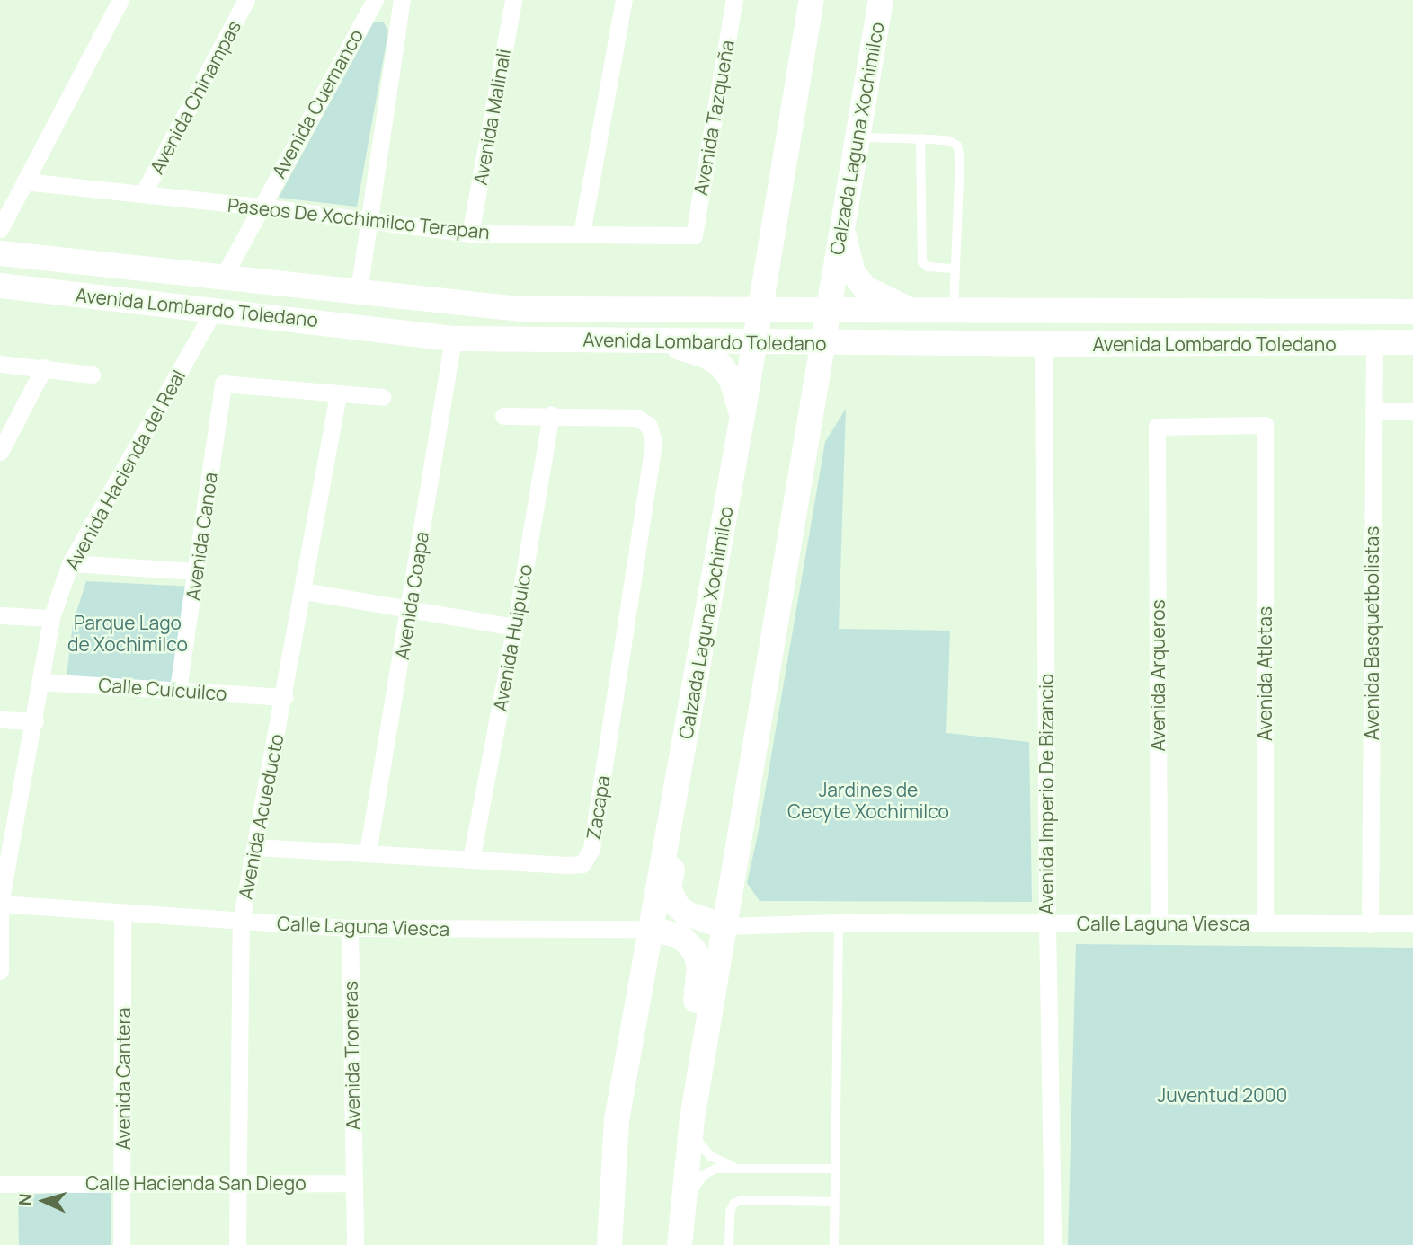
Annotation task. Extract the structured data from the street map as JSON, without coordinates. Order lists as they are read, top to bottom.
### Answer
{
  "streets": {
    "main road": ["Calzada Laguna Xochimilco", "Avenida Lombardo Toledano"],
    "street": [
      "Avenida Chinampas",
      "Avenida Cuemanco",
      "Avenida Malinali",
      "Avenida Tazqueña",
      "Paseos De Xochimilco Terapan",
      "Avenida Hacienda del Real",
      "Avenida Canoa",
      "Avenida Coapa",
      "Avenida Basquetbolistas",
      "Avenida Huipulco",
      "Avenida Atletas",
      "Avenida Arqueros",
      "Calle Cuicuilco",
      "Avenida Imperio De Bizancio",
      "Zacapa",
      "Avenida Acueducto",
      "Calle Laguna Viesca",
      "Avenida Troneras",
      "Avenida Cantera",
      "Calle Hacienda San Diego"
    ]
  },
  "crossings": [
    ["Avenida Chinampas", "Paseos De Xochimilco Terapan"],
    ["Avenida Cuemanco", "Paseos De Xochimilco Terapan"],
    ["Avenida Cuemanco", "Avenida Lombardo Toledano"],
    ["Avenida Malinali", "Paseos De Xochimilco Terapan"],
    ["Avenida Tazqueña", "Paseos De Xochimilco Terapan"],
    ["Calzada Laguna Xochimilco", "Avenida Lombardo Toledano"],
    ["Calzada Laguna Xochimilco", "Calle Laguna Viesca"],
    ["Avenida Lombardo Toledano", "Avenida Hacienda del Real"],
    ["Avenida Lombardo Toledano", "Avenida Coapa"],
    ["Avenida Lombardo Toledano", "Avenida Basquetbolistas"],
    ["Avenida Lombardo Toledano", "Avenida Imperio De Bizancio"],
    ["Avenida Hacienda del Real", "Calle Cuicuilco"],
    ["Avenida Hacienda del Real", "Calle Laguna Viesca"],
    ["Avenida Canoa", "Calle Cuicuilco"],
    ["Avenida Canoa", "Avenida Acueducto"],
    ["Avenida Coapa", "Zacapa"],
    ["Avenida Basquetbolistas", "Calle Laguna Viesca"],
    ["Avenida Huipulco", "Zacapa"],
    ["Avenida Atletas", "Avenida Arqueros"],
    ["Avenida Atletas", "Calle Laguna Viesca"],
    ["Avenida Arqueros", "Calle Laguna Viesca"],
    ["Calle Cuicuilco", "Avenida Acueducto"],
    ["Avenida Imperio De Bizancio", "Calle Laguna Viesca"],
    ["Zacapa", "Avenida Acueducto"],
    ["Avenida Acueducto", "Calle Laguna Viesca"],
    ["Avenida Acueducto", "Calle Hacienda San Diego"],
    ["Calle Laguna Viesca", "Avenida Troneras"],
    ["Calle Laguna Viesca", "Avenida Cantera"],
    ["Avenida Troneras", "Calle Hacienda San Diego"],
    ["Avenida Cantera", "Calle Hacienda San Diego"]
  ],
  "parks": ["Parque Lago de Xochimilco", "Jardines de Cecyte Xochimilco", "Juventud 2000"],
  "north": "left"
}
